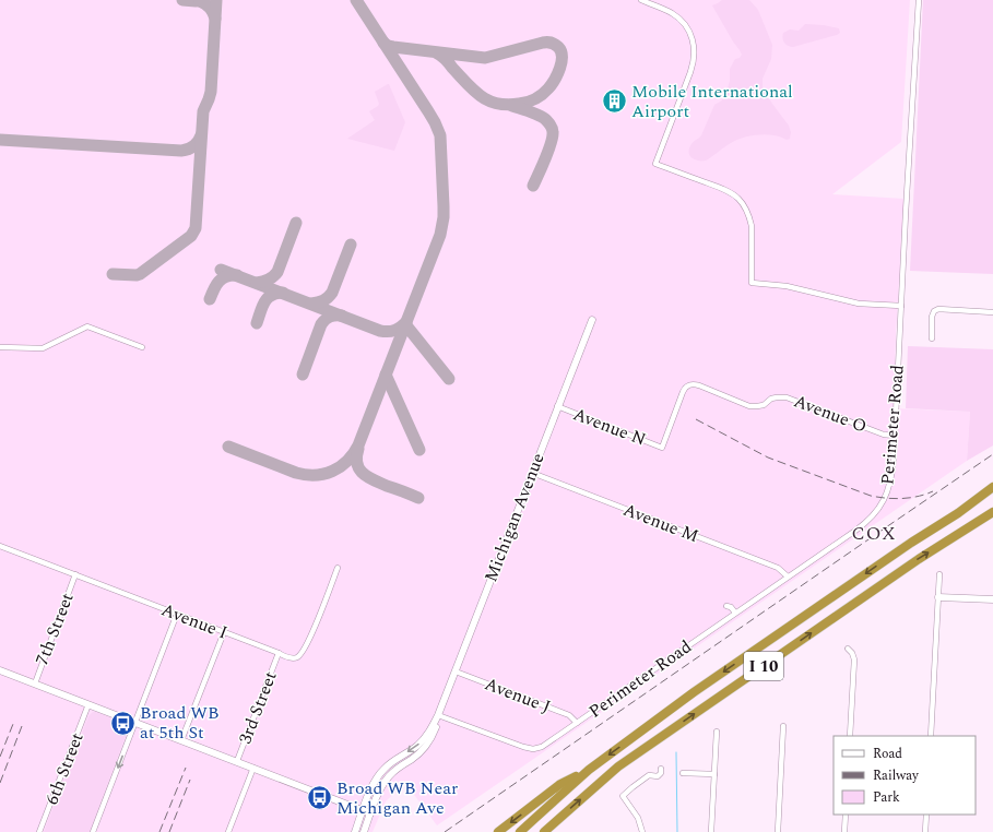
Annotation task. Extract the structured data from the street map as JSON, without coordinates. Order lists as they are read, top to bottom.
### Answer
{
  "streets": {
    "highway": ["I 10"],
    "street": [
      "Avenue O",
      "Perimeter Road",
      "Avenue N",
      "Michigan Avenue",
      "Avenue M",
      "Avenue I",
      "7th Street",
      "Avenue J",
      "3rd Street",
      "6th Street"
    ]
  },
  "crossings": [
    ["Avenue O", "Perimeter Road"],
    ["Avenue O", "Avenue N"],
    ["Perimeter Road", "Michigan Avenue"],
    ["Perimeter Road", "Avenue M"],
    ["Perimeter Road", "Avenue J"],
    ["Avenue N", "Michigan Avenue"],
    ["Michigan Avenue", "Avenue M"],
    ["Michigan Avenue", "Avenue J"],
    ["Avenue I", "7th Street"],
    ["Avenue I", "3rd Street"]
  ],
  "districts": ["COX"],
  "places": {
    "building": ["Mobile International Airport"],
    "bus stop": ["Broad WB at 5th St", "Broad WB Near Michigan Ave"]
  },
  "legend": ["Road", "Railway", "Park"]
}
